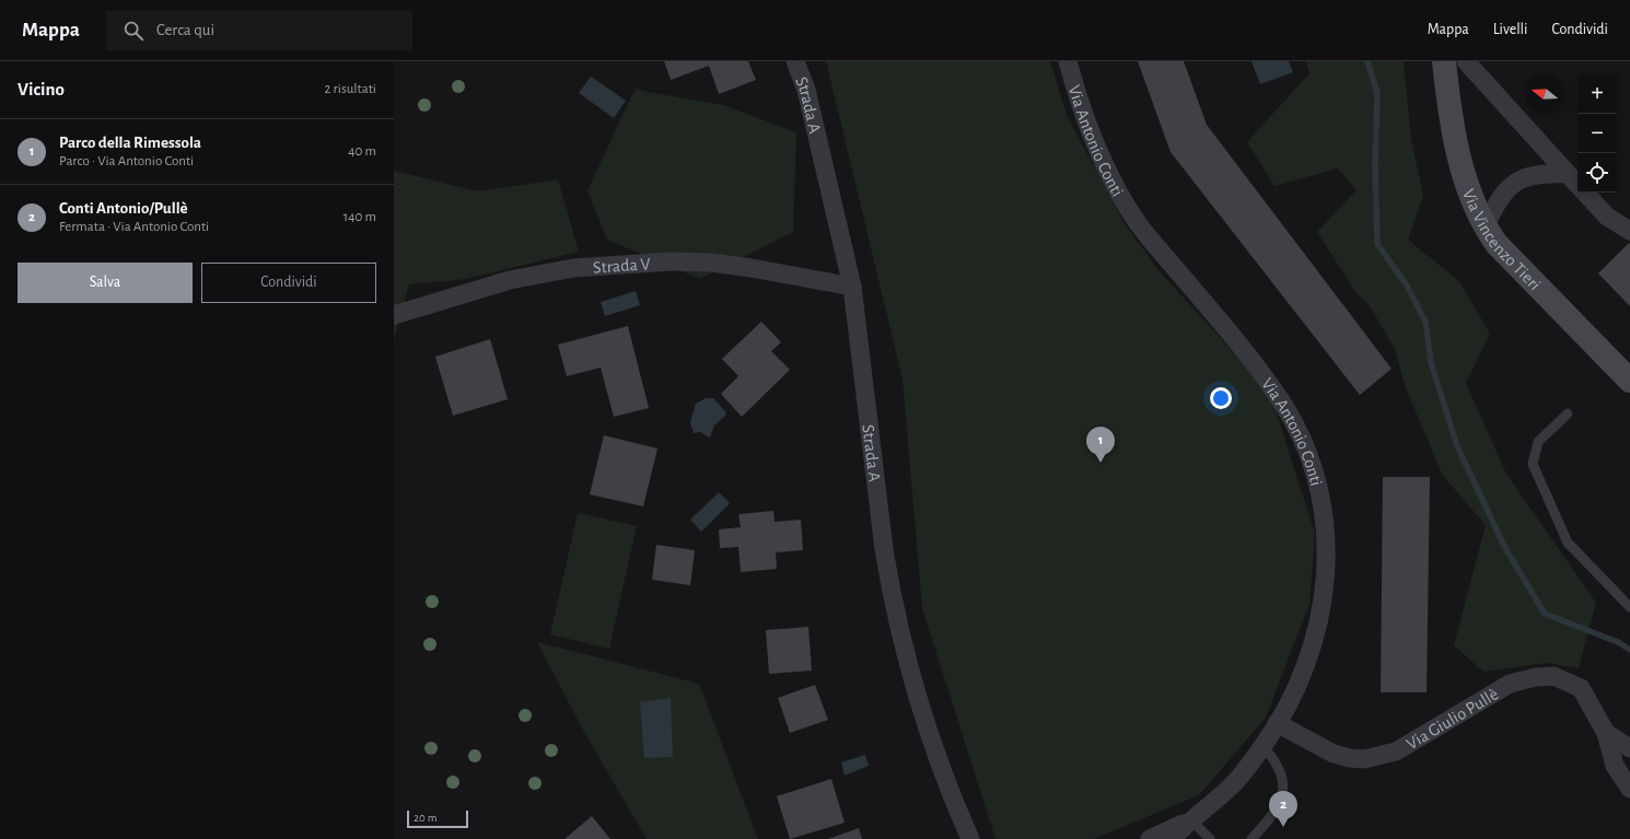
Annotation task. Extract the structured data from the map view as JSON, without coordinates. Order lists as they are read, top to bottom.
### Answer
{
  "streets": {
    "street": [
      "Strada A",
      "Via Antonio Conti",
      "Via Vincenzo Tieri",
      "Strada V",
      "Via Giulio Pullè"
    ]
  },
  "crossings": [
    ["Strada A", "Strada V"],
    ["Via Antonio Conti", "Via Giulio Pullè"]
  ],
  "scale_bar": "20 m",
  "north": "left",
  "page": {
    "header": "Mappa",
    "search": "Cerca qui",
    "nav": ["Mappa", "Livelli", "Condividi"],
    "heading": ["Vicino", "2 risultati"],
    "map_buttons": ["+", "−"],
    "list": [
      {
        "mark": "1",
        "name": "Parco della Rimessola",
        "note": "Parco · Via Antonio Conti",
        "value": "40 m"
      },
      {
        "mark": "2",
        "name": "Conti Antonio/Pullè",
        "note": "Fermata · Via Antonio Conti",
        "value": "140 m"
      }
    ],
    "buttons": ["Salva", "Condividi"],
    "pins": ["1", "2"],
    "scale": "20 m"
  }
}
